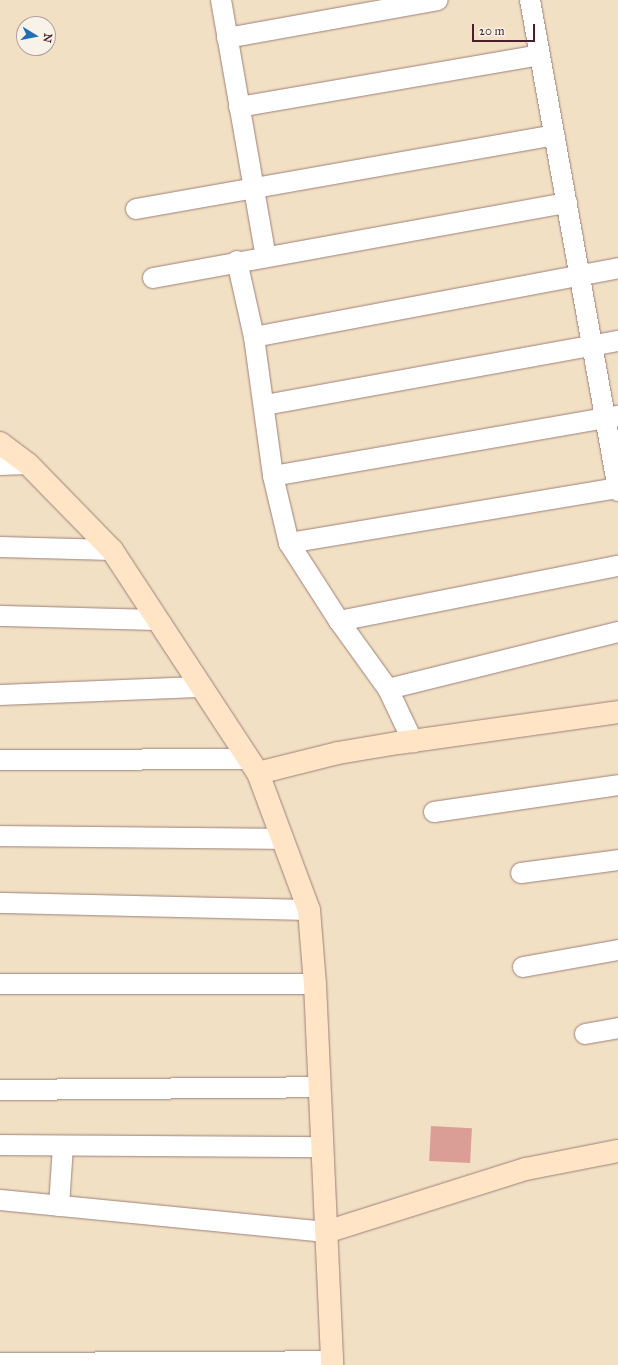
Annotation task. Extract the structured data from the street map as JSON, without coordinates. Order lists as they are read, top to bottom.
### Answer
{
  "scale_bar": "20 m",
  "north": "right"
}
